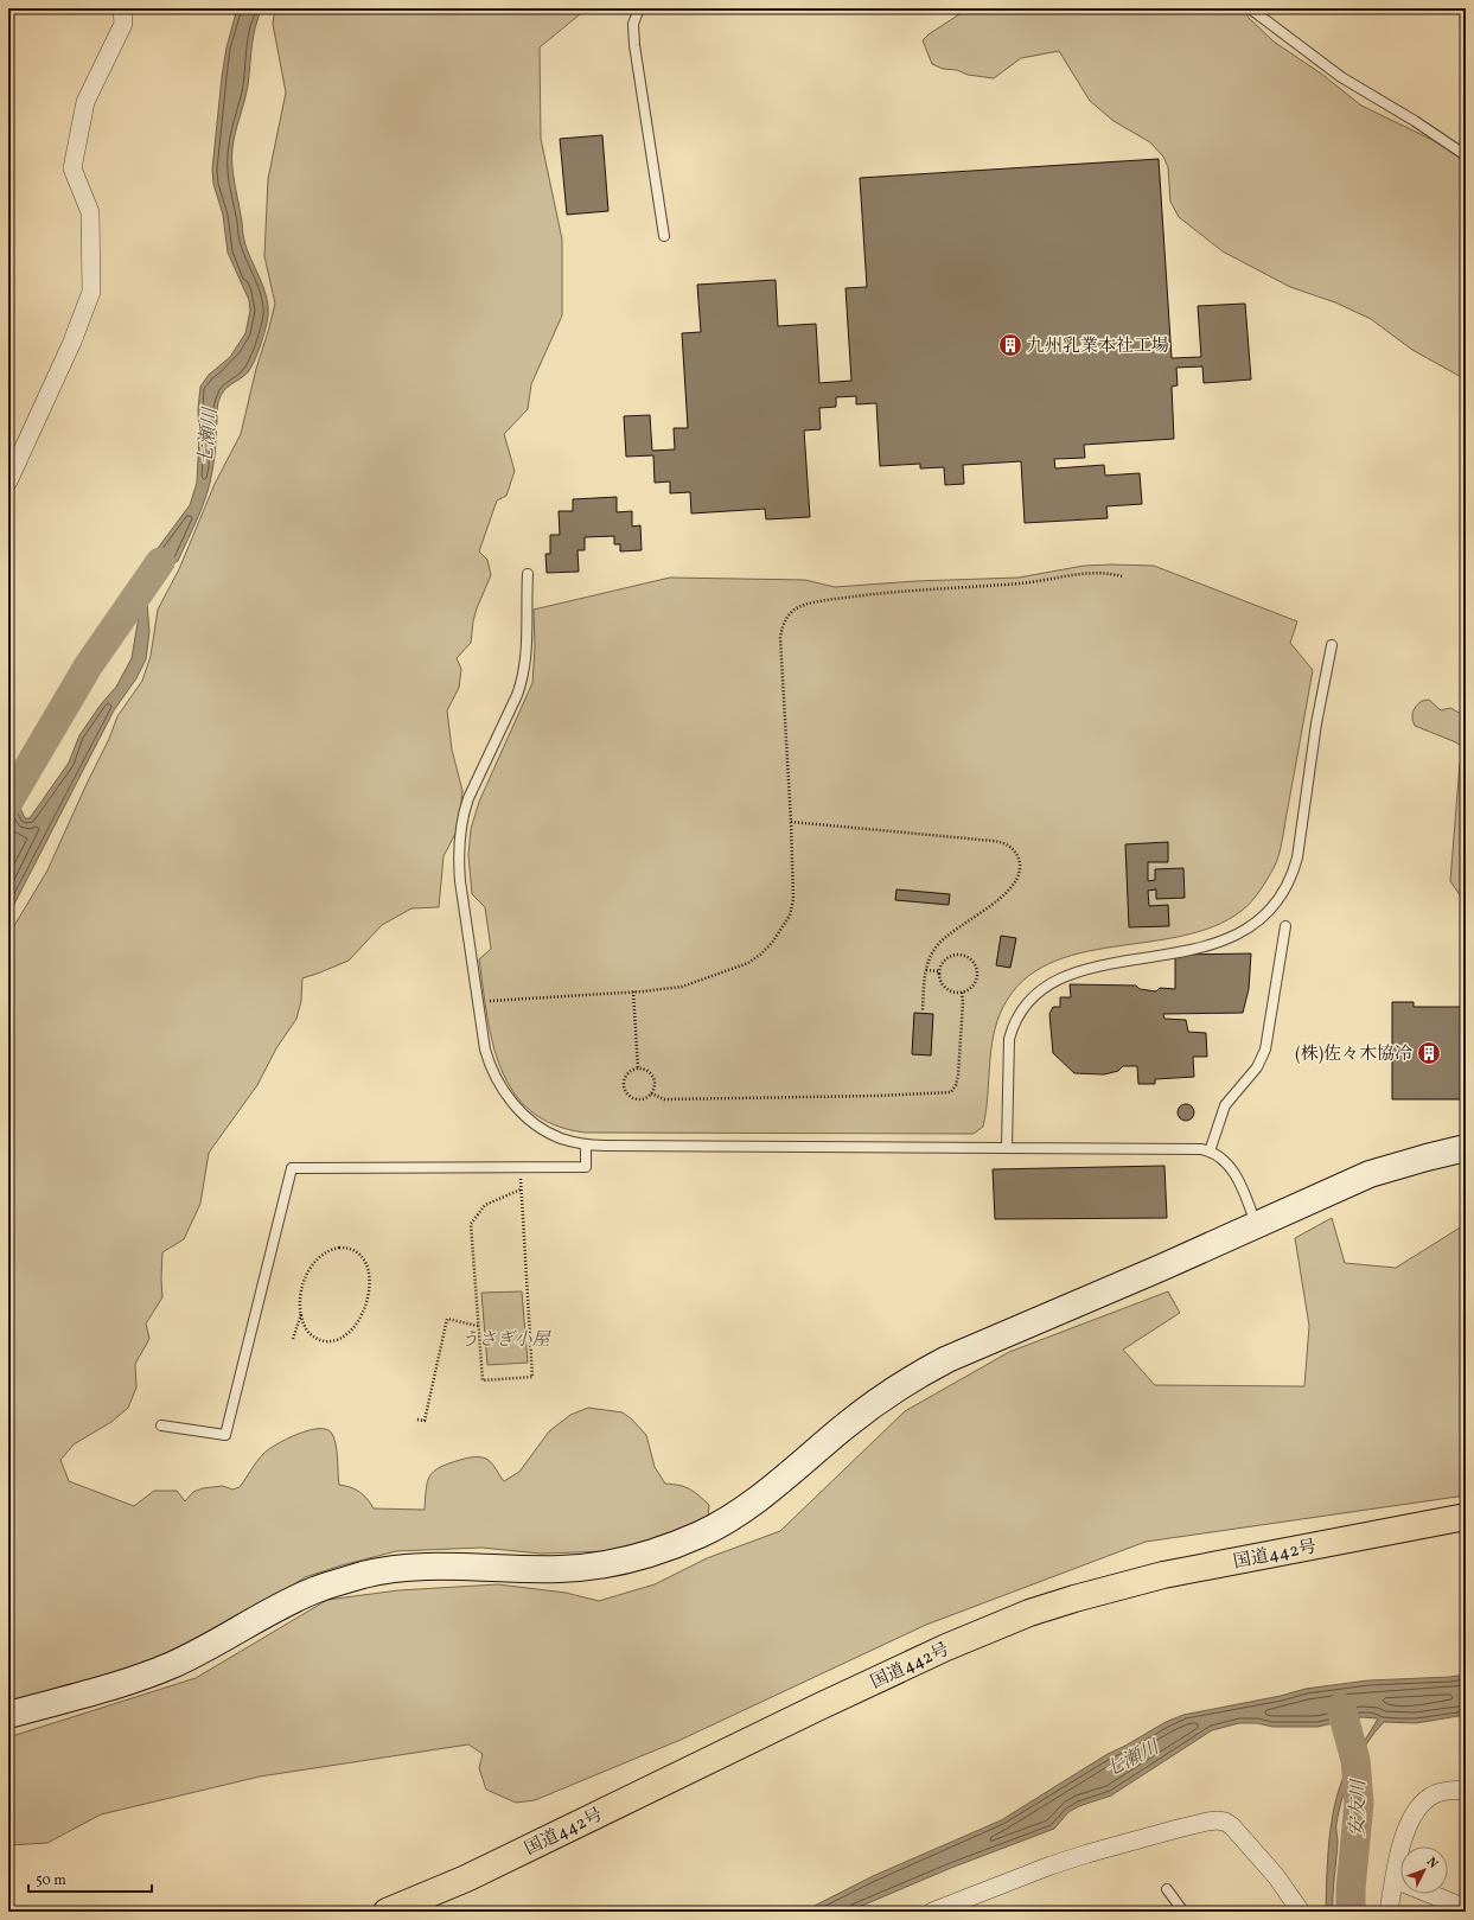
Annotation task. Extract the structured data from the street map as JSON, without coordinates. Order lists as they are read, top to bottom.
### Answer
{
  "streets": {
    "highway": ["国道442号"]
  },
  "water": ["七瀬川", "安友川"],
  "parks": ["うさぎ小屋"],
  "places": {
    "building": ["九州乳業本社工場", "(株)佐々木協冷"]
  },
  "scale_bar": "50 m",
  "north": "top right"
}
